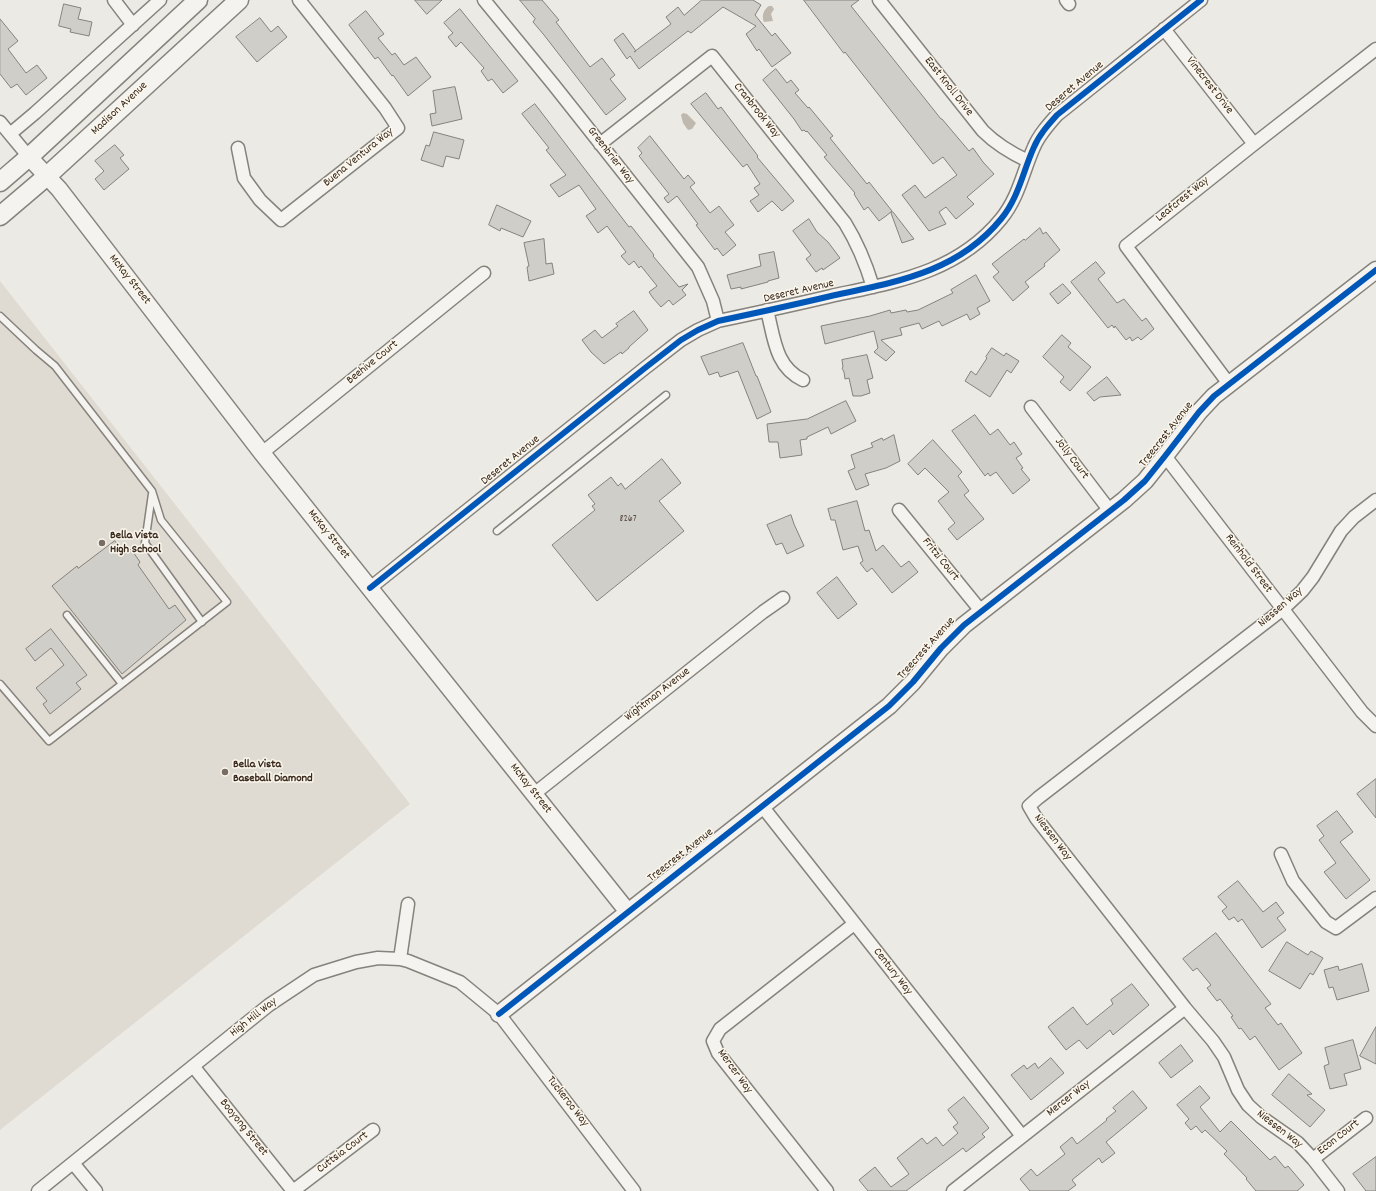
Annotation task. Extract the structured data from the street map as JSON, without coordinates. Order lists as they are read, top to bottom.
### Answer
{
  "streets": {
    "main road": ["Madison Avenue"],
    "street": [
      "Vinecrest Drive",
      "East Knoll Drive",
      "Deseret Avenue",
      "Cranbrook Way",
      "Greenbrier Way",
      "Buena Ventura Way",
      "Leafcrest Way",
      "McKay Street",
      "Beehive Court",
      "Treecrest Avenue",
      "Jolly Court",
      "Fritzi Court",
      "Reinhold Street",
      "Niessen Way",
      "Wightman Avenue",
      "Century Way",
      "High Hill Way",
      "Mercer Way",
      "Tuckeroo Way",
      "Booyong Street",
      "Econ Court",
      "Cuttsia Court"
    ]
  },
  "crossings": [
    ["Vinecrest Drive", "Deseret Avenue"],
    ["Vinecrest Drive", "Leafcrest Way"],
    ["East Knoll Drive", "Deseret Avenue"],
    ["Deseret Avenue", "Cranbrook Way"],
    ["Deseret Avenue", "Greenbrier Way"],
    ["Deseret Avenue", "McKay Street"],
    ["Madison Avenue", "McKay Street"],
    ["Cranbrook Way", "Greenbrier Way"],
    ["Leafcrest Way", "Treecrest Avenue"],
    ["McKay Street", "Beehive Court"],
    ["McKay Street", "Treecrest Avenue"],
    ["McKay Street", "Wightman Avenue"],
    ["Treecrest Avenue", "Jolly Court"],
    ["Treecrest Avenue", "Fritzi Court"],
    ["Treecrest Avenue", "Reinhold Street"],
    ["Treecrest Avenue", "Century Way"],
    ["Treecrest Avenue", "High Hill Way"],
    ["Treecrest Avenue", "Tuckeroo Way"],
    ["Reinhold Street", "Niessen Way"],
    ["Niessen Way", "Mercer Way"],
    ["Niessen Way", "Econ Court"],
    ["Century Way", "Mercer Way"],
    ["High Hill Way", "Tuckeroo Way"],
    ["High Hill Way", "Booyong Street"],
    ["Booyong Street", "Cuttsia Court"]
  ],
  "places": ["Bella Vista High School", "Bella Vista Baseball Diamond"],
  "house_numbers": ["8267"]
}
